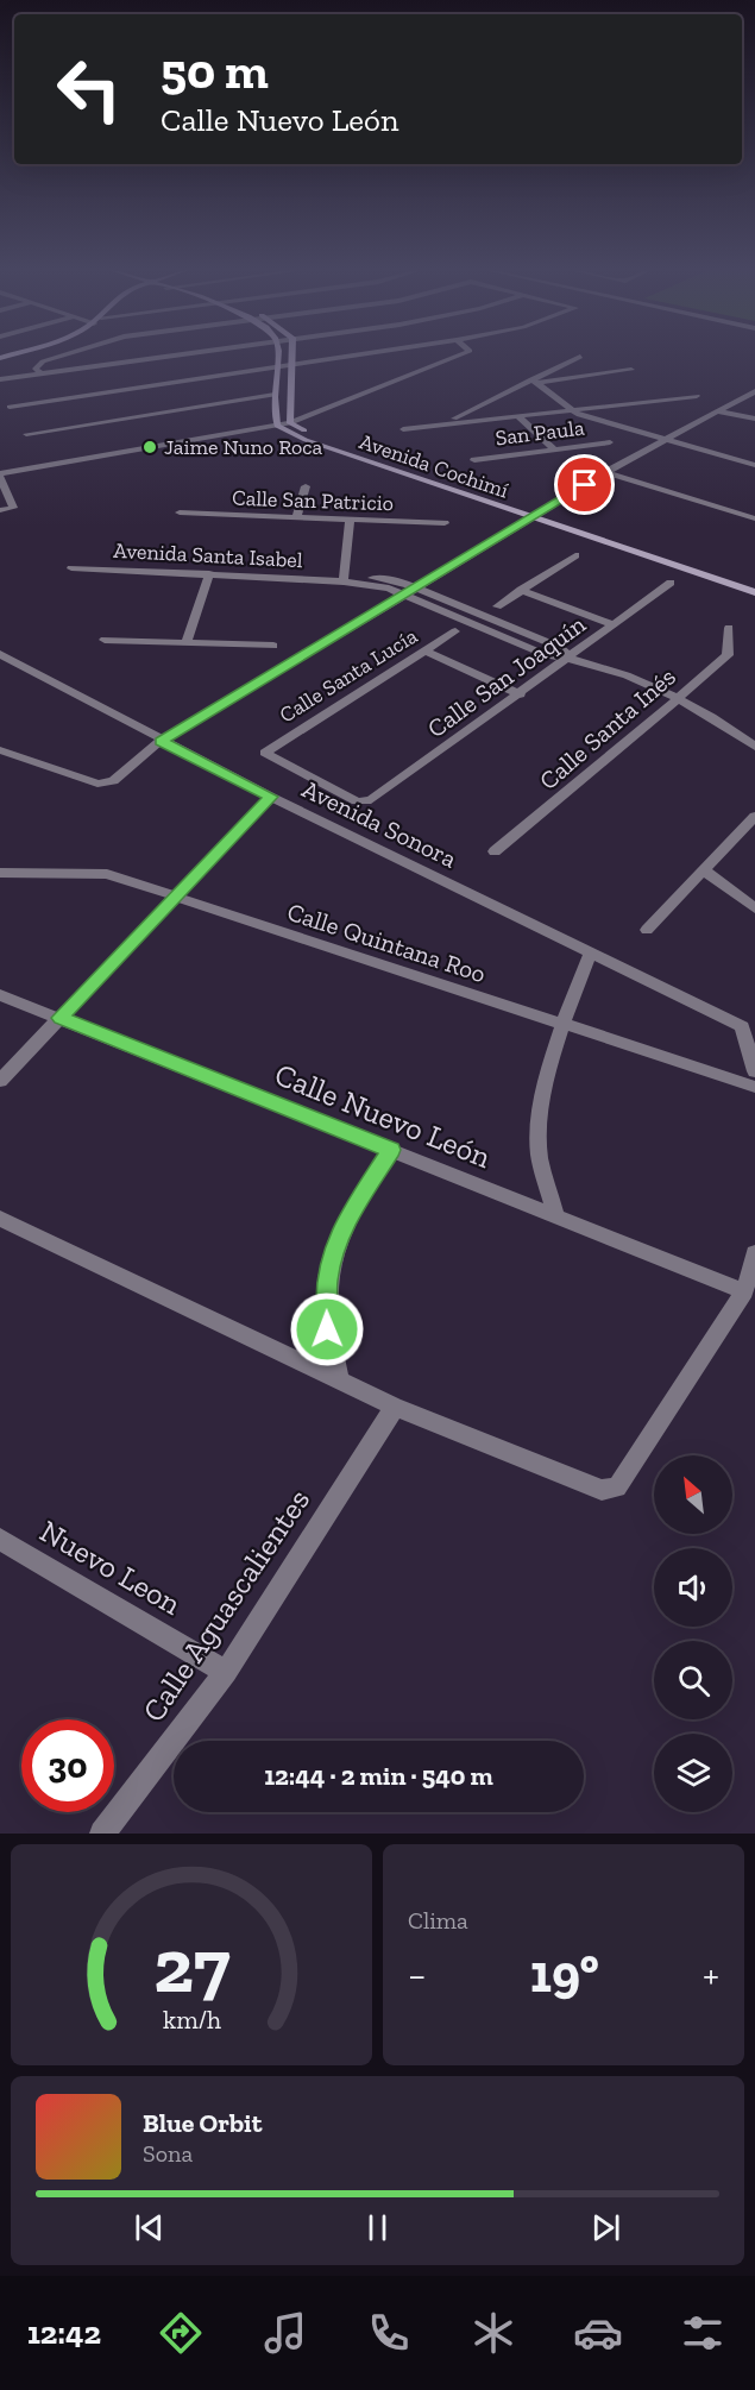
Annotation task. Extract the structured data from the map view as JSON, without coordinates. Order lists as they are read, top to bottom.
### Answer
{
  "streets": {
    "street": [
      "San Paula",
      "Avenida Cochimí",
      "Calle San Patricio",
      "Avenida Santa Isabel",
      "Calle Santa Lucía",
      "Calle San Joaquín",
      "Calle Santa Inés",
      "Avenida Sonora",
      "Calle Quintana Roo",
      "Calle Nuevo León",
      "Nuevo Leon",
      "Calle Aguascalientes"
    ]
  },
  "crossings": [
    ["Avenida Santa Isabel", "Calle San Joaquín"],
    ["Avenida Santa Isabel", "Calle Santa Inés"],
    ["Calle Santa Lucía", "Calle San Joaquín"],
    ["Nuevo Leon", "Calle Aguascalientes"]
  ],
  "places": ["Jaime Nuno Roca"],
  "north": "top left",
  "page": {
    "turn": ["50 m", "Calle Nuevo León"],
    "limit": "30",
    "trip": "12:44 · 2 min · 540 m",
    "tile": "Clima",
    "heat": ["−", "19°", "+"],
    "song": ["Blue Orbit", "Sona"],
    "tabs": "12:42",
    "gauge": ["27", "km/h"]
  }
}
